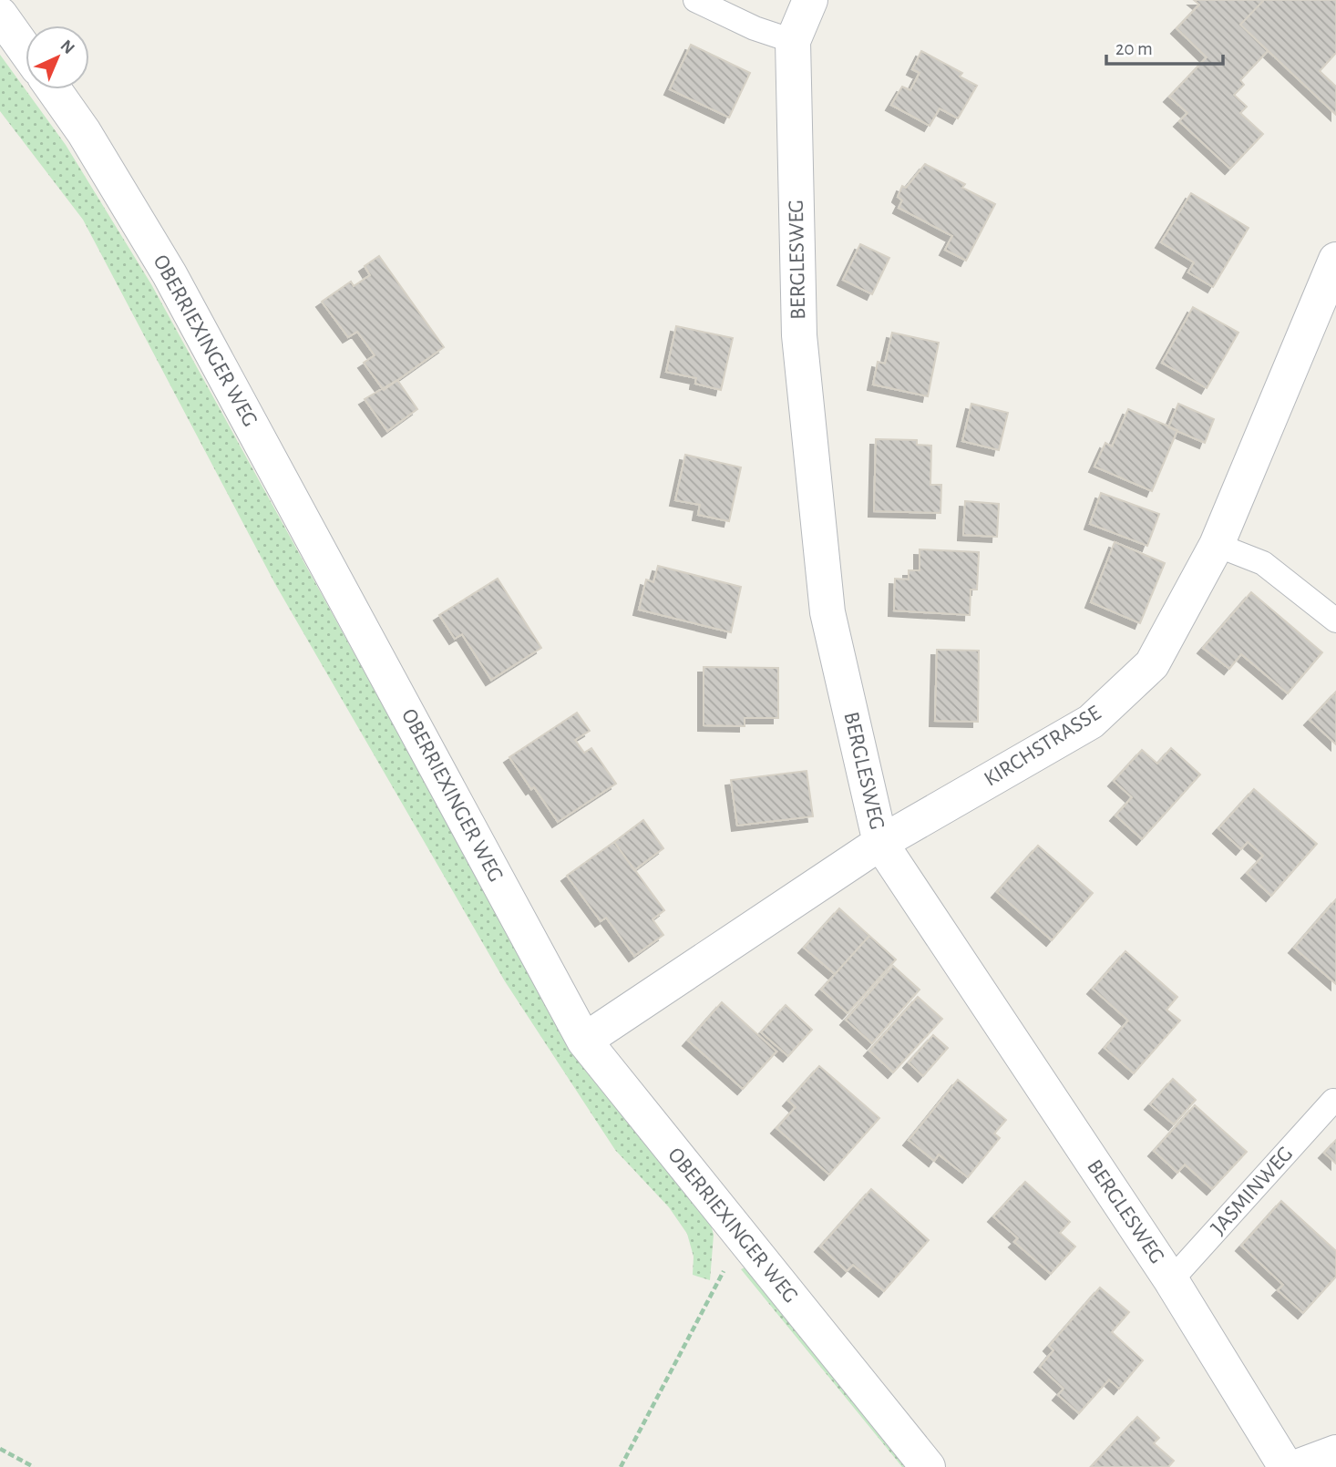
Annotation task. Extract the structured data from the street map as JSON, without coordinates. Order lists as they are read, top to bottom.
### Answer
{
  "streets": {
    "street": ["BERGLESWEG", "OBERRIEXINGER WEG", "KIRCHSTRASSE"],
    "lane": ["JASMINWEG"]
  },
  "crossings": [
    ["BERGLESWEG", "KIRCHSTRASSE"],
    ["BERGLESWEG", "JASMINWEG"],
    ["OBERRIEXINGER WEG", "KIRCHSTRASSE"]
  ],
  "scale_bar": "20 m",
  "north": "top right"
}
